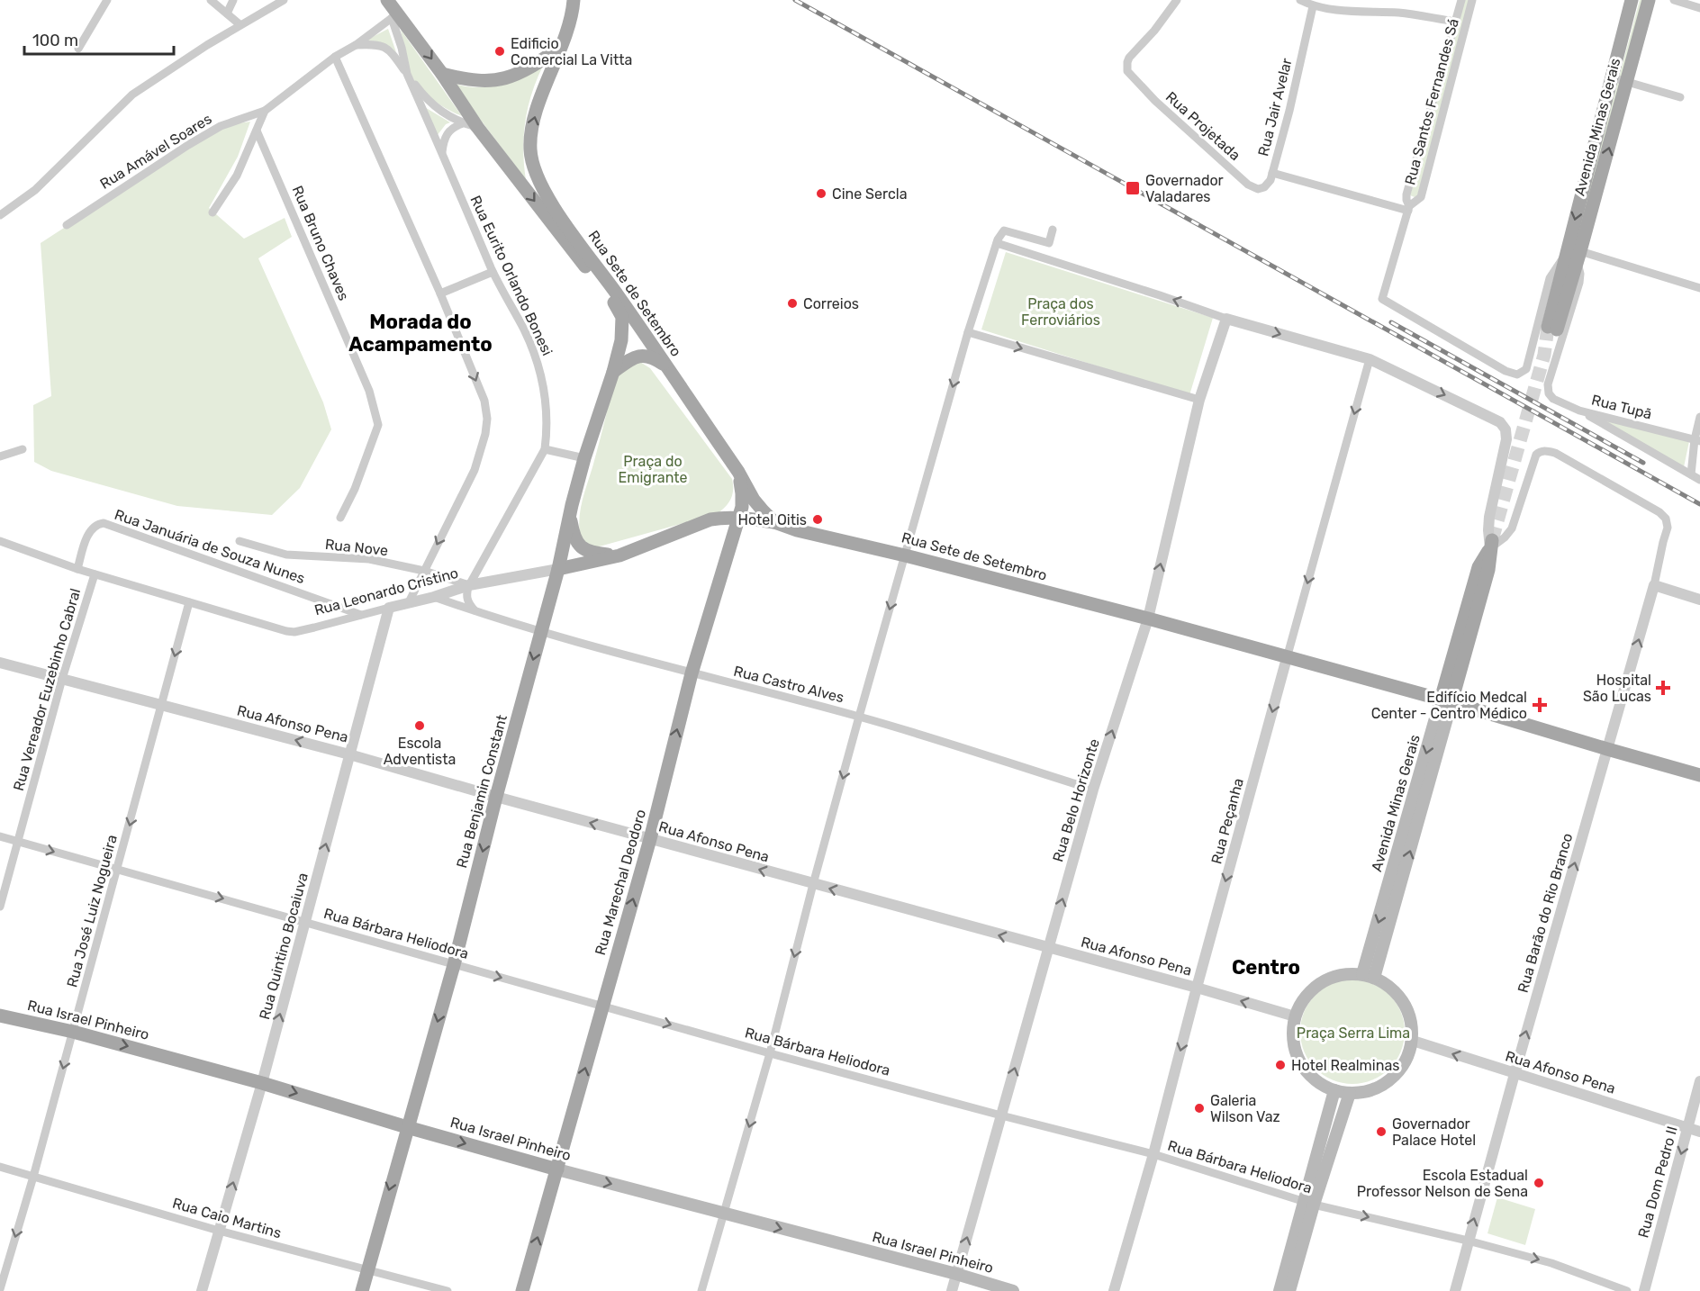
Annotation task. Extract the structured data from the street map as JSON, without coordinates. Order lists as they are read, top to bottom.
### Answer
{
  "streets": {
    "main road": [
      "Avenida Minas Gerais",
      "Rua Sete de Setembro",
      "Rua Leonardo Cristino",
      "Rua Benjamin Constant",
      "Rua Marechal Deodoro",
      "Rua Israel Pinheiro"
    ],
    "street": [
      "Rua Santos Fernandes Sá",
      "Rua Jair Avelar",
      "Rua Projetada",
      "Rua Amável Soares",
      "Rua Bruno Chaves",
      "Rua Eurito Orlando Bonesi",
      "Rua Tupã",
      "Rua Januária de Souza Nunes",
      "Rua Nove",
      "Rua Castro Alves",
      "Rua Vereador Euzebinho Cabral",
      "Rua Afonso Pena",
      "Rua Belo Horizonte",
      "Rua Peçanha",
      "Rua José Luiz Nogueira",
      "Rua Barão do Rio Branco",
      "Rua Bárbara Heliodora",
      "Rua Quintino Bocaiuva",
      "Rua Dom Pedro II",
      "Rua Caio Martins"
    ]
  },
  "crossings": [
    ["Rua Santos Fernandes Sá", "Rua Jair Avelar"],
    ["Rua Santos Fernandes Sá", "Avenida Minas Gerais"],
    ["Rua Jair Avelar", "Rua Projetada"],
    ["Avenida Minas Gerais", "Rua Sete de Setembro"],
    ["Avenida Minas Gerais", "Rua Tupã"],
    ["Avenida Minas Gerais", "Rua Afonso Pena"],
    ["Avenida Minas Gerais", "Rua Peçanha"],
    ["Avenida Minas Gerais", "Rua Barão do Rio Branco"],
    ["Rua Amável Soares", "Rua Eurito Orlando Bonesi"],
    ["Rua Amável Soares", "Rua Sete de Setembro"],
    ["Rua Eurito Orlando Bonesi", "Rua Sete de Setembro"],
    ["Rua Eurito Orlando Bonesi", "Rua Nove"],
    ["Rua Eurito Orlando Bonesi", "Rua Leonardo Cristino"],
    ["Rua Sete de Setembro", "Rua Benjamin Constant"],
    ["Rua Sete de Setembro", "Rua Belo Horizonte"],
    ["Rua Sete de Setembro", "Rua Peçanha"],
    ["Rua Sete de Setembro", "Rua Barão do Rio Branco"],
    ["Rua Januária de Souza Nunes", "Rua Leonardo Cristino"],
    ["Rua Nove", "Rua Leonardo Cristino"],
    ["Rua Leonardo Cristino", "Rua Castro Alves"],
    ["Rua Leonardo Cristino", "Rua Vereador Euzebinho Cabral"],
    ["Rua Leonardo Cristino", "Rua Benjamin Constant"],
    ["Rua Leonardo Cristino", "Rua Marechal Deodoro"],
    ["Rua Leonardo Cristino", "Rua José Luiz Nogueira"],
    ["Rua Leonardo Cristino", "Rua Quintino Bocaiuva"],
    ["Rua Castro Alves", "Rua Benjamin Constant"],
    ["Rua Castro Alves", "Rua Belo Horizonte"],
    ["Rua Castro Alves", "Rua Marechal Deodoro"],
    ["Rua Vereador Euzebinho Cabral", "Rua Afonso Pena"],
    ["Rua Vereador Euzebinho Cabral", "Rua Bárbara Heliodora"],
    ["Rua Afonso Pena", "Rua Benjamin Constant"],
    ["Rua Afonso Pena", "Rua Belo Horizonte"],
    ["Rua Afonso Pena", "Rua Peçanha"],
    ["Rua Afonso Pena", "Rua Marechal Deodoro"],
    ["Rua Afonso Pena", "Rua José Luiz Nogueira"],
    ["Rua Afonso Pena", "Rua Barão do Rio Branco"],
    ["Rua Afonso Pena", "Rua Quintino Bocaiuva"],
    ["Rua Afonso Pena", "Rua Dom Pedro II"],
    ["Rua Benjamin Constant", "Rua Bárbara Heliodora"],
    ["Rua Benjamin Constant", "Rua Israel Pinheiro"],
    ["Rua Benjamin Constant", "Rua Caio Martins"],
    ["Rua Belo Horizonte", "Rua Bárbara Heliodora"],
    ["Rua Belo Horizonte", "Rua Israel Pinheiro"],
    ["Rua Peçanha", "Rua Bárbara Heliodora"],
    ["Rua Marechal Deodoro", "Rua Bárbara Heliodora"],
    ["Rua Marechal Deodoro", "Rua Israel Pinheiro"],
    ["Rua José Luiz Nogueira", "Rua Bárbara Heliodora"],
    ["Rua José Luiz Nogueira", "Rua Israel Pinheiro"],
    ["Rua José Luiz Nogueira", "Rua Caio Martins"],
    ["Rua Barão do Rio Branco", "Rua Bárbara Heliodora"],
    ["Rua Bárbara Heliodora", "Rua Quintino Bocaiuva"],
    ["Rua Quintino Bocaiuva", "Rua Israel Pinheiro"],
    ["Rua Quintino Bocaiuva", "Rua Caio Martins"]
  ],
  "one_way": [
    "Rua Afonso Pena",
    "Rua Benjamin Constant",
    "Rua Belo Horizonte",
    "Rua Peçanha",
    "Rua Marechal Deodoro",
    "Rua José Luiz Nogueira",
    "Rua Barão do Rio Branco",
    "Rua Bárbara Heliodora",
    "Rua Quintino Bocaiuva",
    "Rua Israel Pinheiro",
    "Rua Dom Pedro II"
  ],
  "districts": ["Morada do Acampamento", "Centro"],
  "parks": ["Praça dos Ferroviários", "Praça do Emigrante", "Praça Serra Lima"],
  "places": {
    "other": [
      "Edificio Comercial La Vitta",
      "Cine Sercla",
      "Correios",
      "Hotel Oitis",
      "Escola Adventista",
      "Hotel Realminas",
      "Galeria Wilson Vaz",
      "Governador Palace Hotel",
      "Escola Estadual Professor Nelson de Sena"
    ],
    "transit": ["Governador Valadares"],
    "health": ["Hospital São Lucas", "Edifício Medcal Center - Centro Médico"]
  },
  "scale_bar": "100 m"
}
